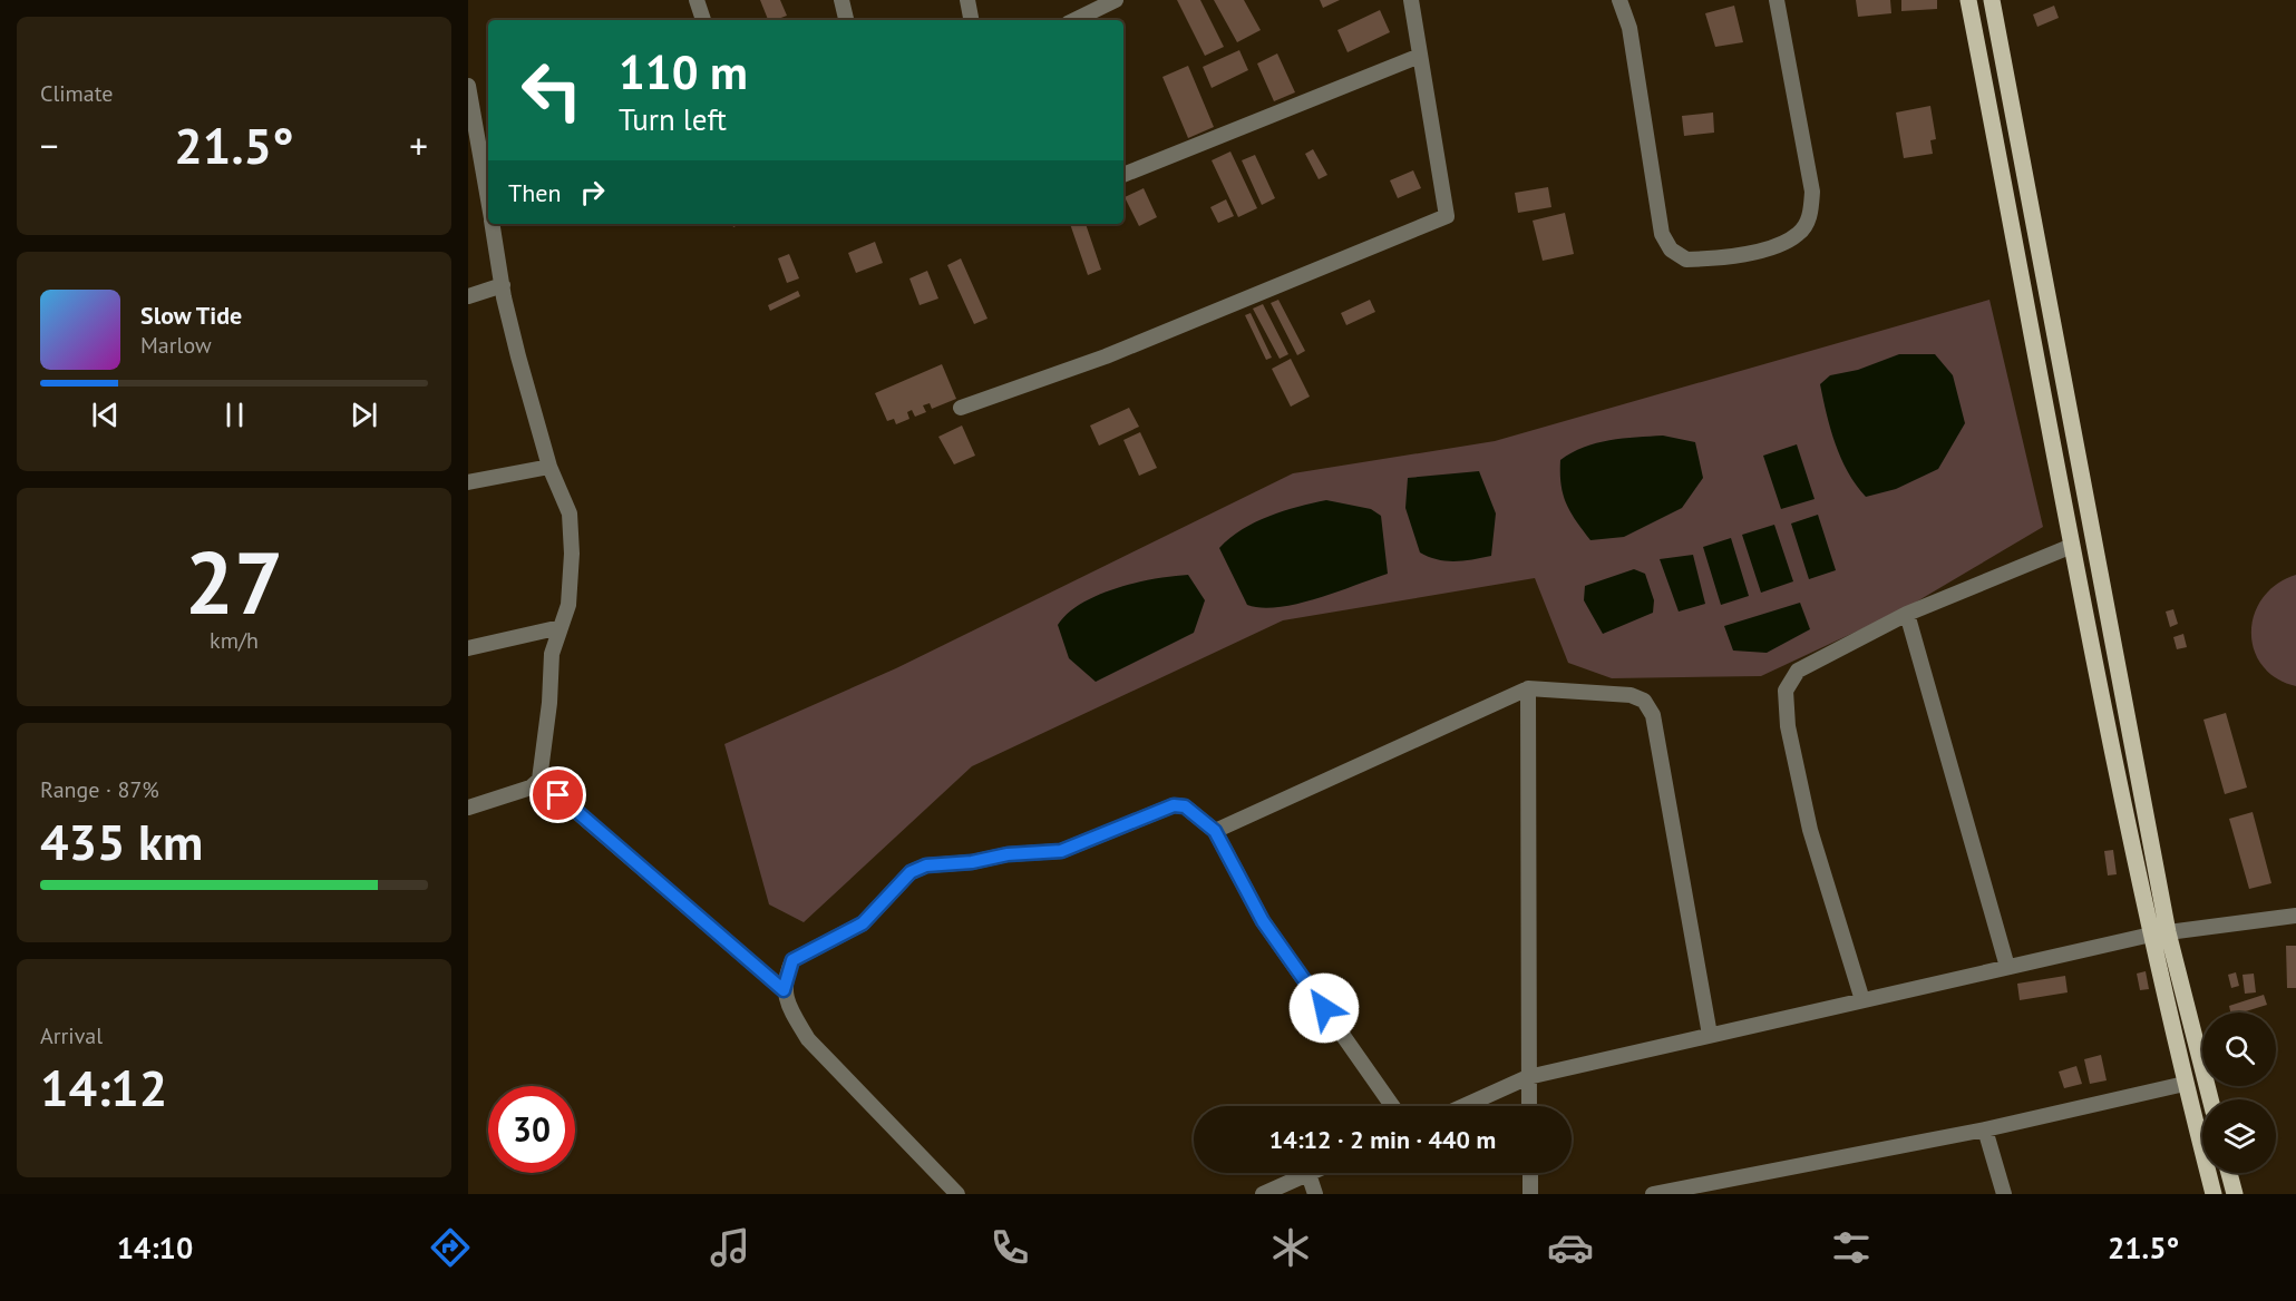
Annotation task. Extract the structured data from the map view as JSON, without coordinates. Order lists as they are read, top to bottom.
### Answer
{
  "page": {
    "tile": [
      "Climate",
      ["27", "km/h"],
      ["Range · 87%", "435 km"],
      ["Arrival", "14:12"]
    ],
    "turn": ["110 m", "Turn left"],
    "heat": ["−", "21.5°", "+"],
    "then": "Then",
    "song": ["Slow Tide", "Marlow"],
    "limit": "30",
    "trip": "14:12 · 2 min · 440 m",
    "tabs": ["14:10", "21.5°"]
  }
}
